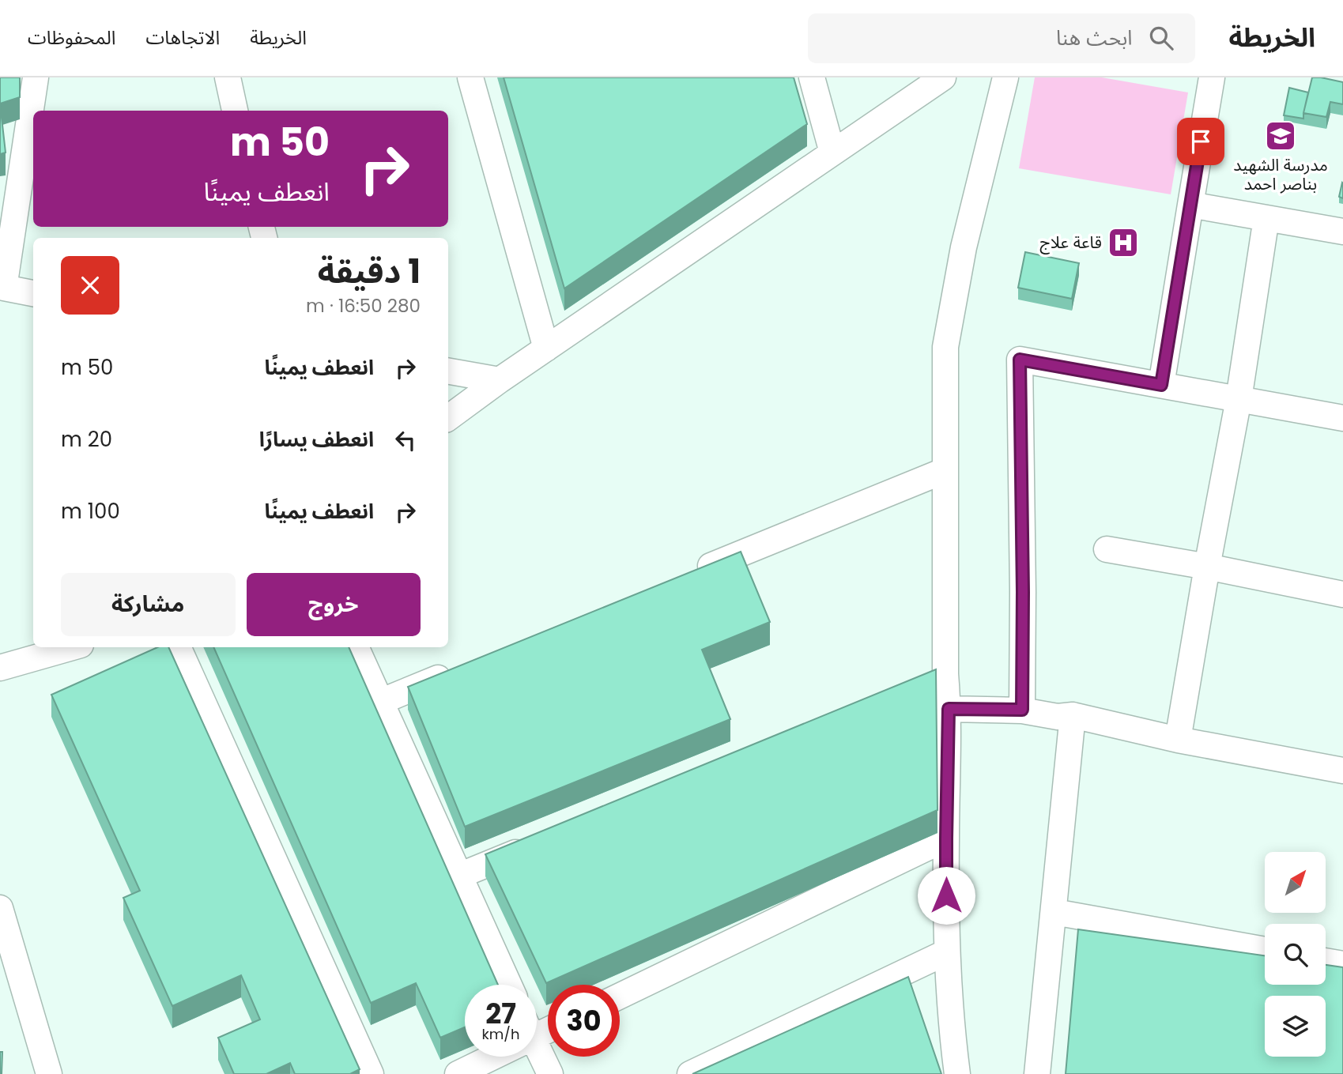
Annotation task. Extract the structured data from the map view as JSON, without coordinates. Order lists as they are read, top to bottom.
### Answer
{
  "places": {
    "school or university": ["مدرسة الشهيد بناصر احمد"],
    "hospital": ["قاعة علاج"]
  },
  "north": "top right",
  "page": {
    "header": "الخريطة",
    "search": "ابحث هنا",
    "nav": ["الخريطة", "الاتجاهات", "المحفوظات"],
    "turn": ["50 m", "انعطف يمينًا"],
    "heading": ["1 دقيقة", "280 m · 16:50"],
    "list": [
      {
        "name": "انعطف يمينًا",
        "value": "50 m"
      },
      {
        "name": "انعطف يسارًا",
        "value": "20 m"
      },
      {
        "name": "انعطف يمينًا",
        "value": "100 m"
      }
    ],
    "buttons": ["خروج", "مشاركة"],
    "speed": "27 km/h",
    "limit": "30"
  }
}
